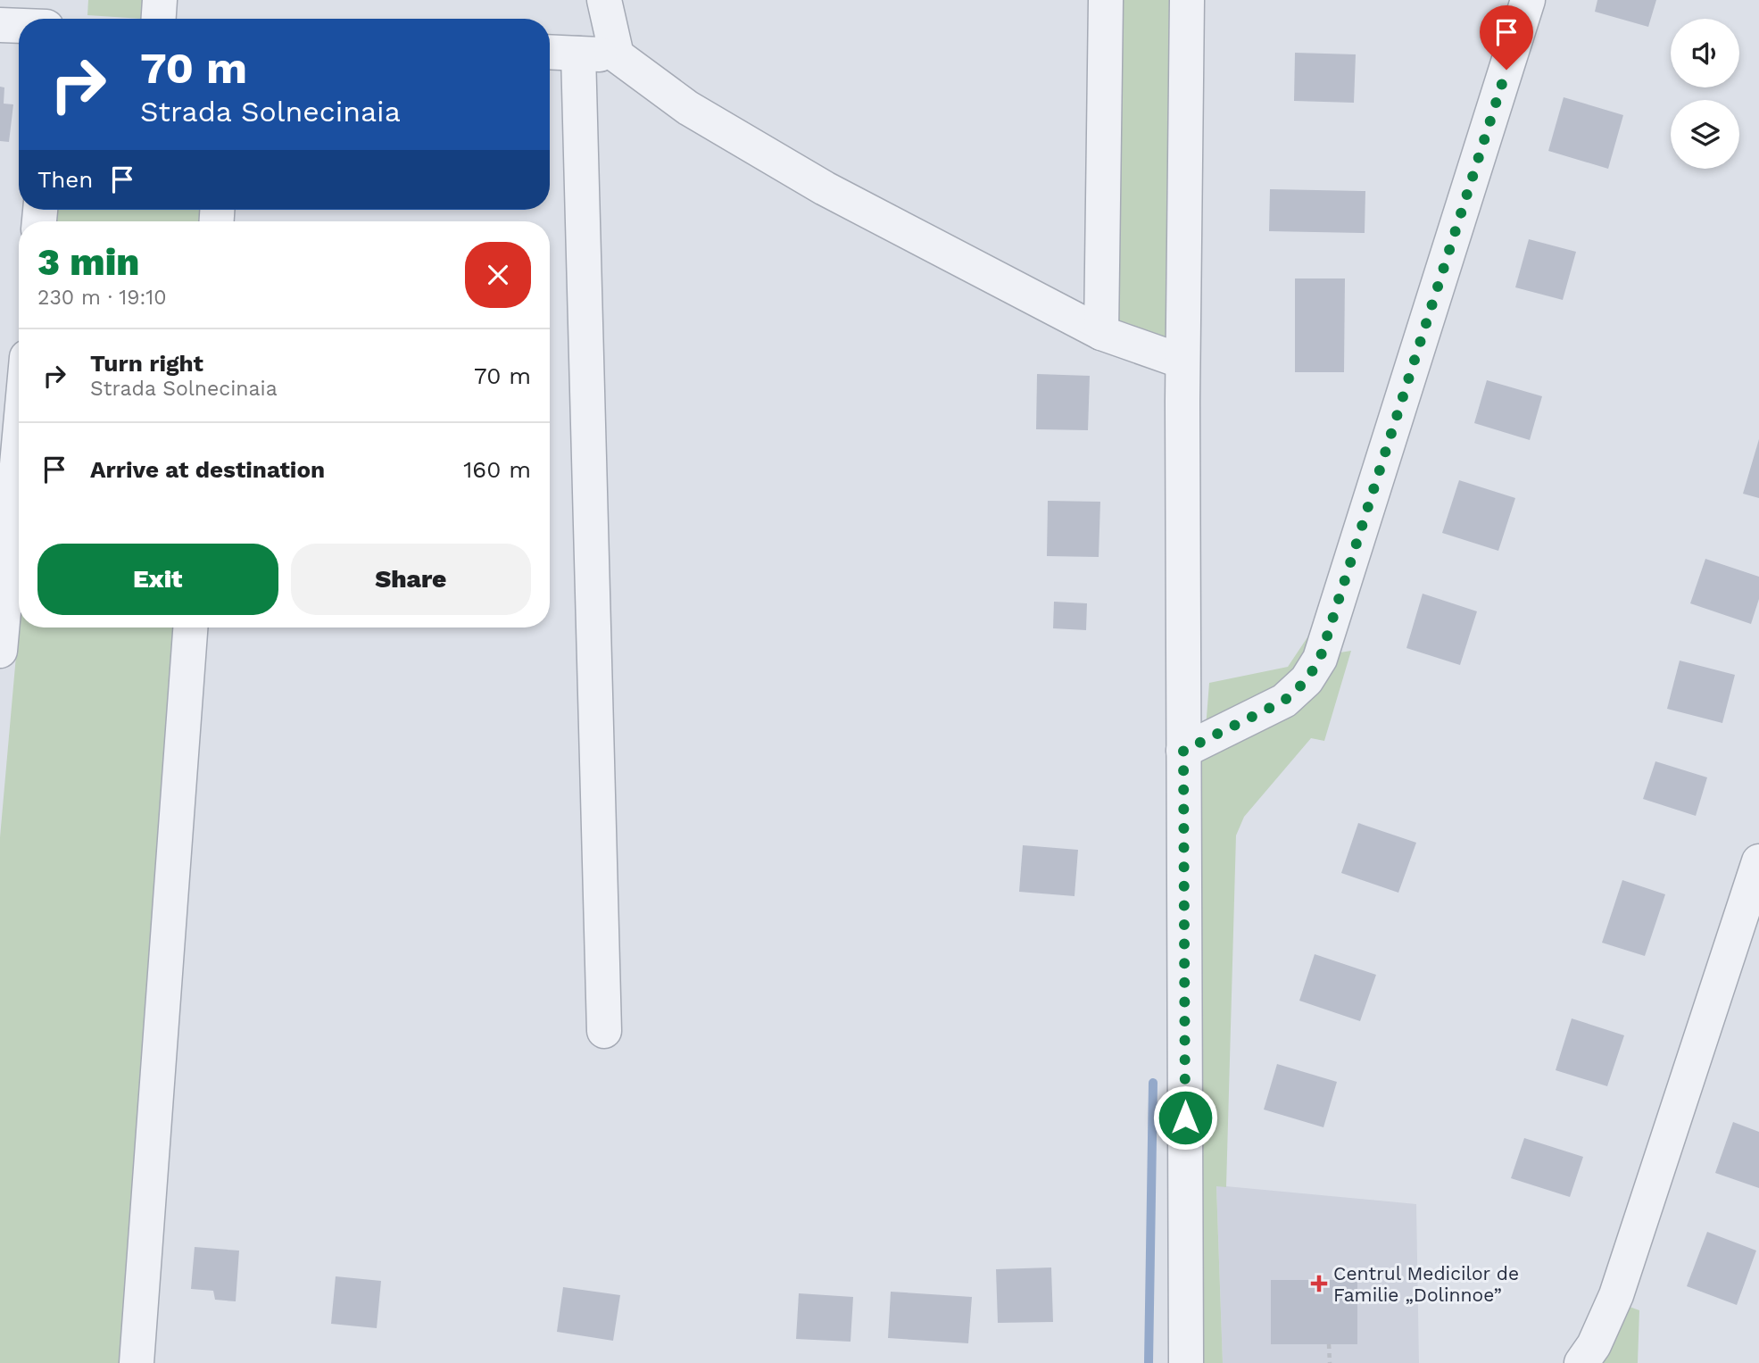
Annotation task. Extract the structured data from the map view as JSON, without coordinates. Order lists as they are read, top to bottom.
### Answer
{
  "places": {
    "health": ["Centrul Medicilor de Familie „Dolinnoe”"]
  },
  "page": {
    "turn": ["70 m", "Strada Solnecinaia"],
    "then": "Then",
    "heading": ["3 min", "230 m · 19:10"],
    "list": [
      {
        "name": "Turn right",
        "note": "Strada Solnecinaia",
        "value": "70 m"
      },
      {
        "name": "Arrive at destination",
        "value": "160 m"
      }
    ],
    "buttons": ["Exit", "Share"]
  }
}
